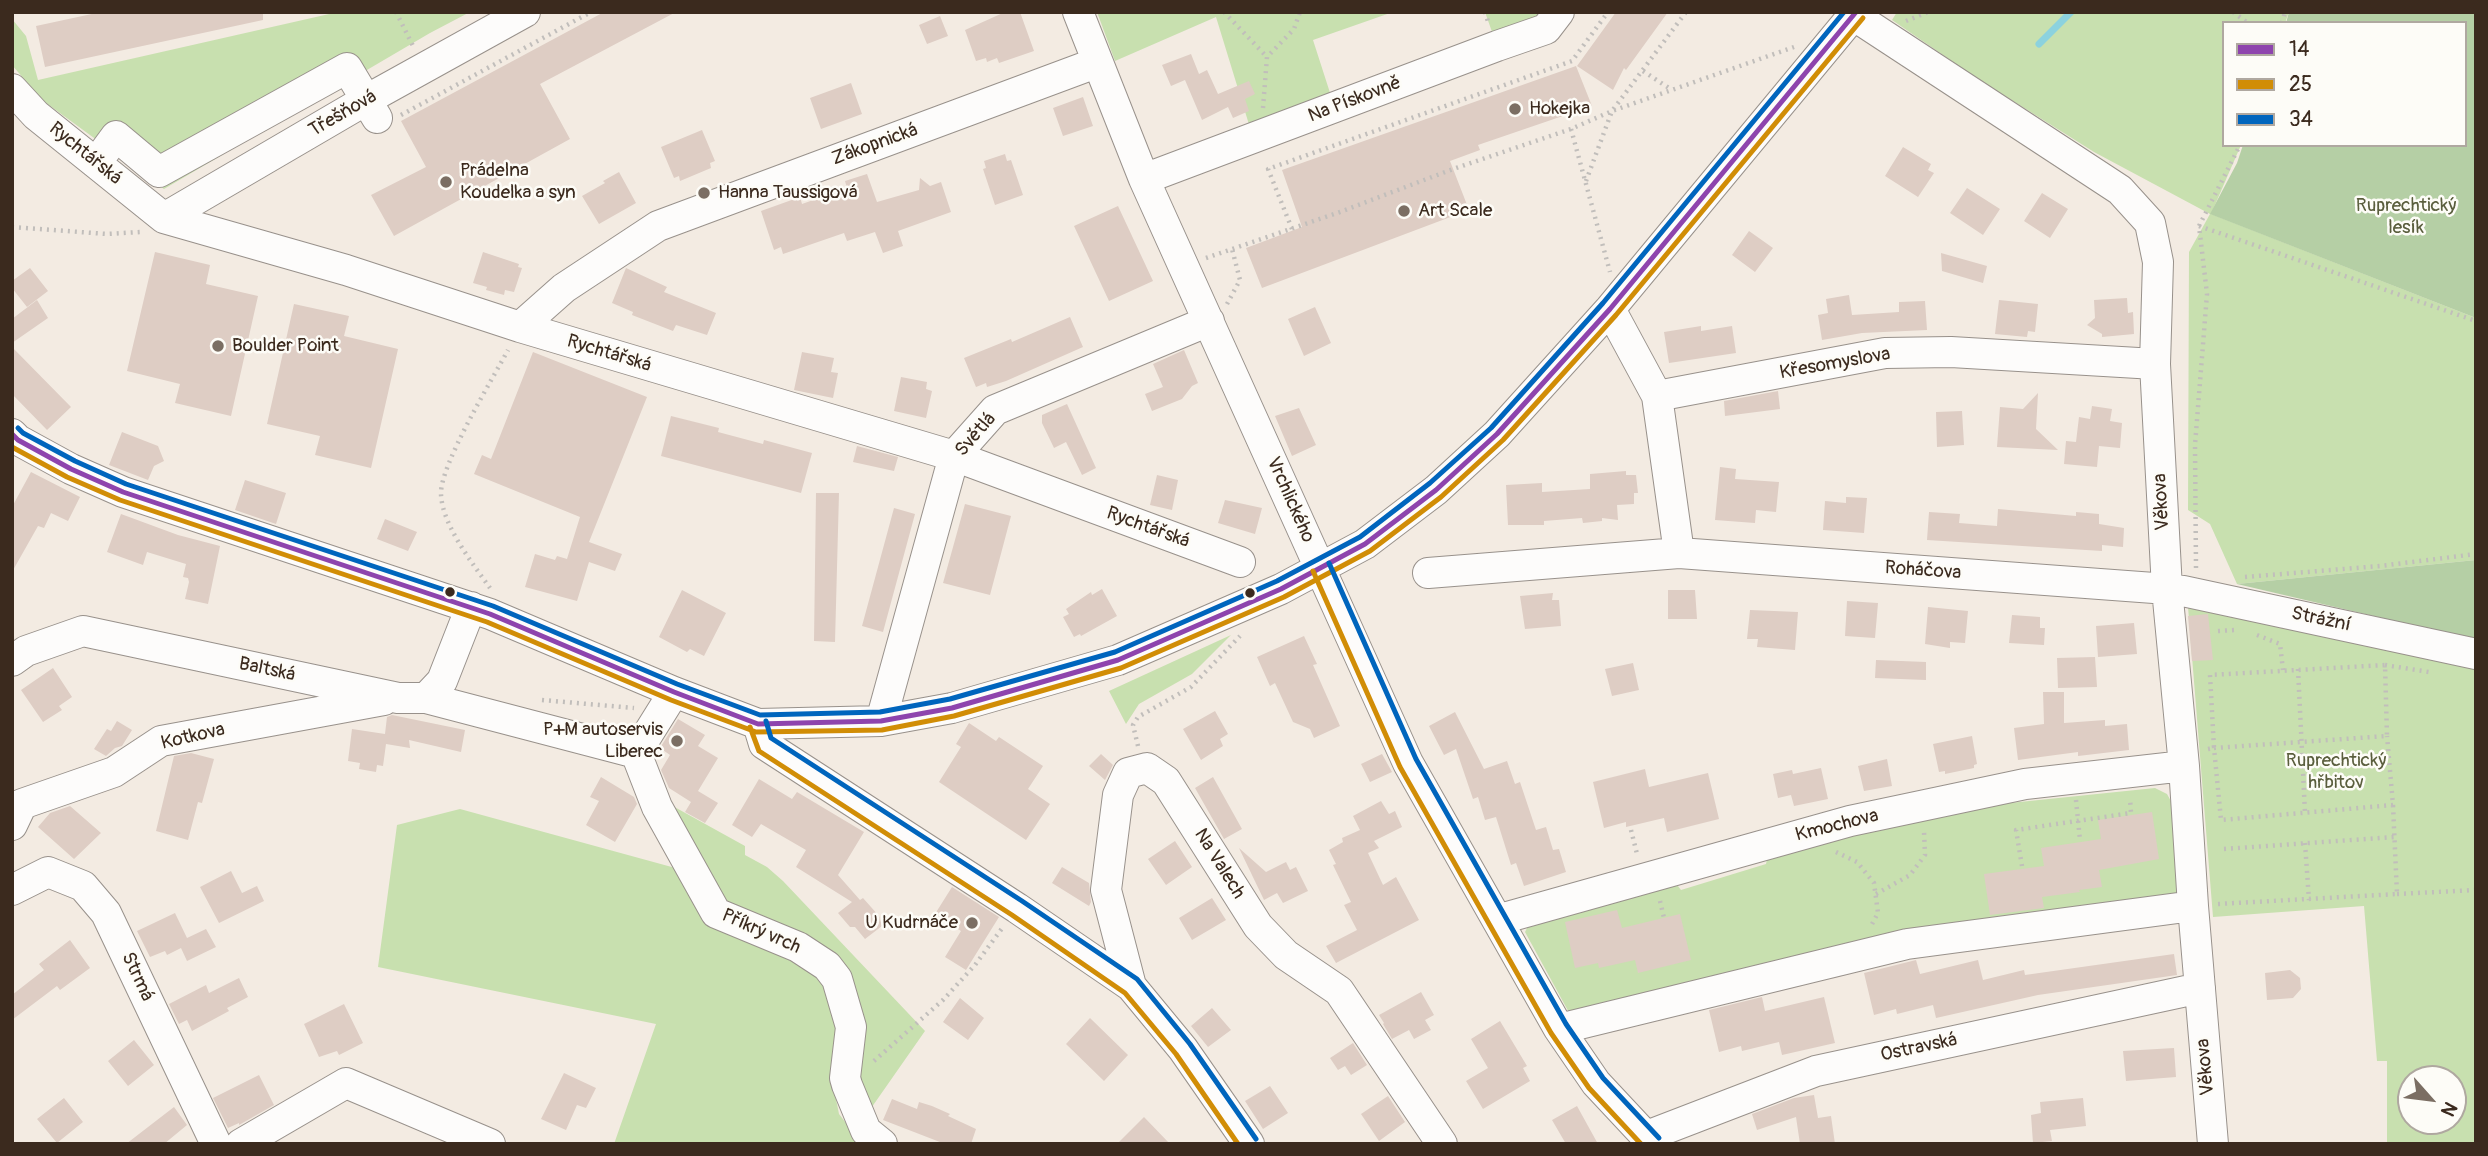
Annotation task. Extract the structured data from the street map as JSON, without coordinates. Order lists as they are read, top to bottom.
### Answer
{
  "streets": {
    "street": [
      "Na Pískovně",
      "Třešňová",
      "Zákopnická",
      "Rychtářská",
      "Křesomyslova",
      "Světlá",
      "Vrchlického",
      "Věkova",
      "Roháčova",
      "Strážní",
      "Baltská",
      "Kotkova",
      "Kmochova",
      "Na Valech",
      "Příkrý vrch",
      "Strmá",
      "Ostravská"
    ]
  },
  "crossings": [
    ["Na Pískovně", "Vrchlického"],
    ["Třešňová", "Rychtářská"],
    ["Zákopnická", "Rychtářská"],
    ["Zákopnická", "Vrchlického"],
    ["Rychtářská", "Světlá"],
    ["Křesomyslova", "Věkova"],
    ["Světlá", "Vrchlického"],
    ["Vrchlického", "Kmochova"],
    ["Vrchlického", "Ostravská"],
    ["Věkova", "Roháčova"],
    ["Věkova", "Strážní"],
    ["Věkova", "Kmochova"],
    ["Věkova", "Ostravská"],
    ["Roháčova", "Strážní"],
    ["Baltská", "Kotkova"]
  ],
  "parks": ["Ruprechtický lesík", "Ruprechtický hřbitov"],
  "places": [
    "Hokejka",
    "Prádelna Koudelka a syn",
    "Hanna Taussigová",
    "Art Scale",
    "Boulder Point",
    "P+M autoservis Liberec",
    "U Kudrnáče"
  ],
  "lines": ["transit line 14", "transit line 34", "transit line 25"],
  "legend": ["14", "25", "34"],
  "north": "bottom right"
}
